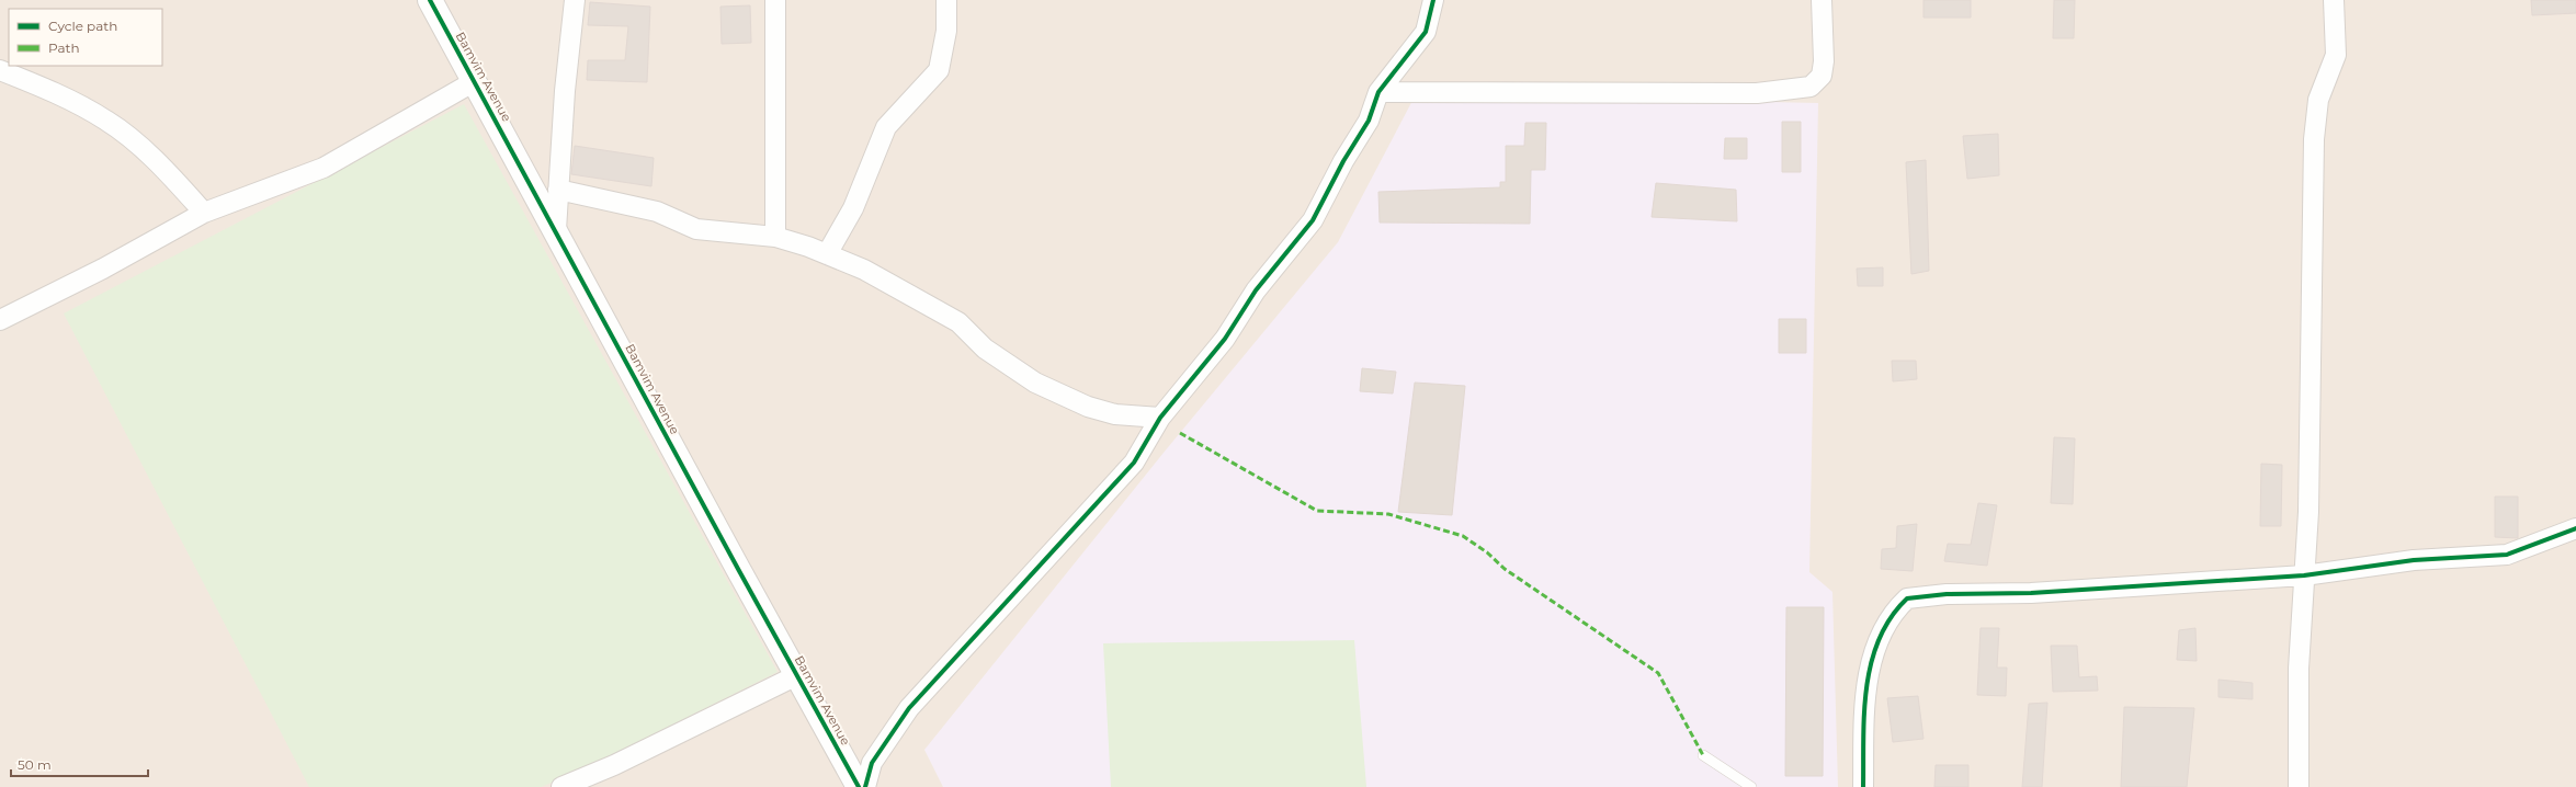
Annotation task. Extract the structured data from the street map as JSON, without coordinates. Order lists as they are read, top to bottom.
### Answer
{
  "streets": {
    "street": ["Bamvim Avenue"]
  },
  "legend": ["Cycle path", "Path"],
  "scale_bar": "50 m"
}
